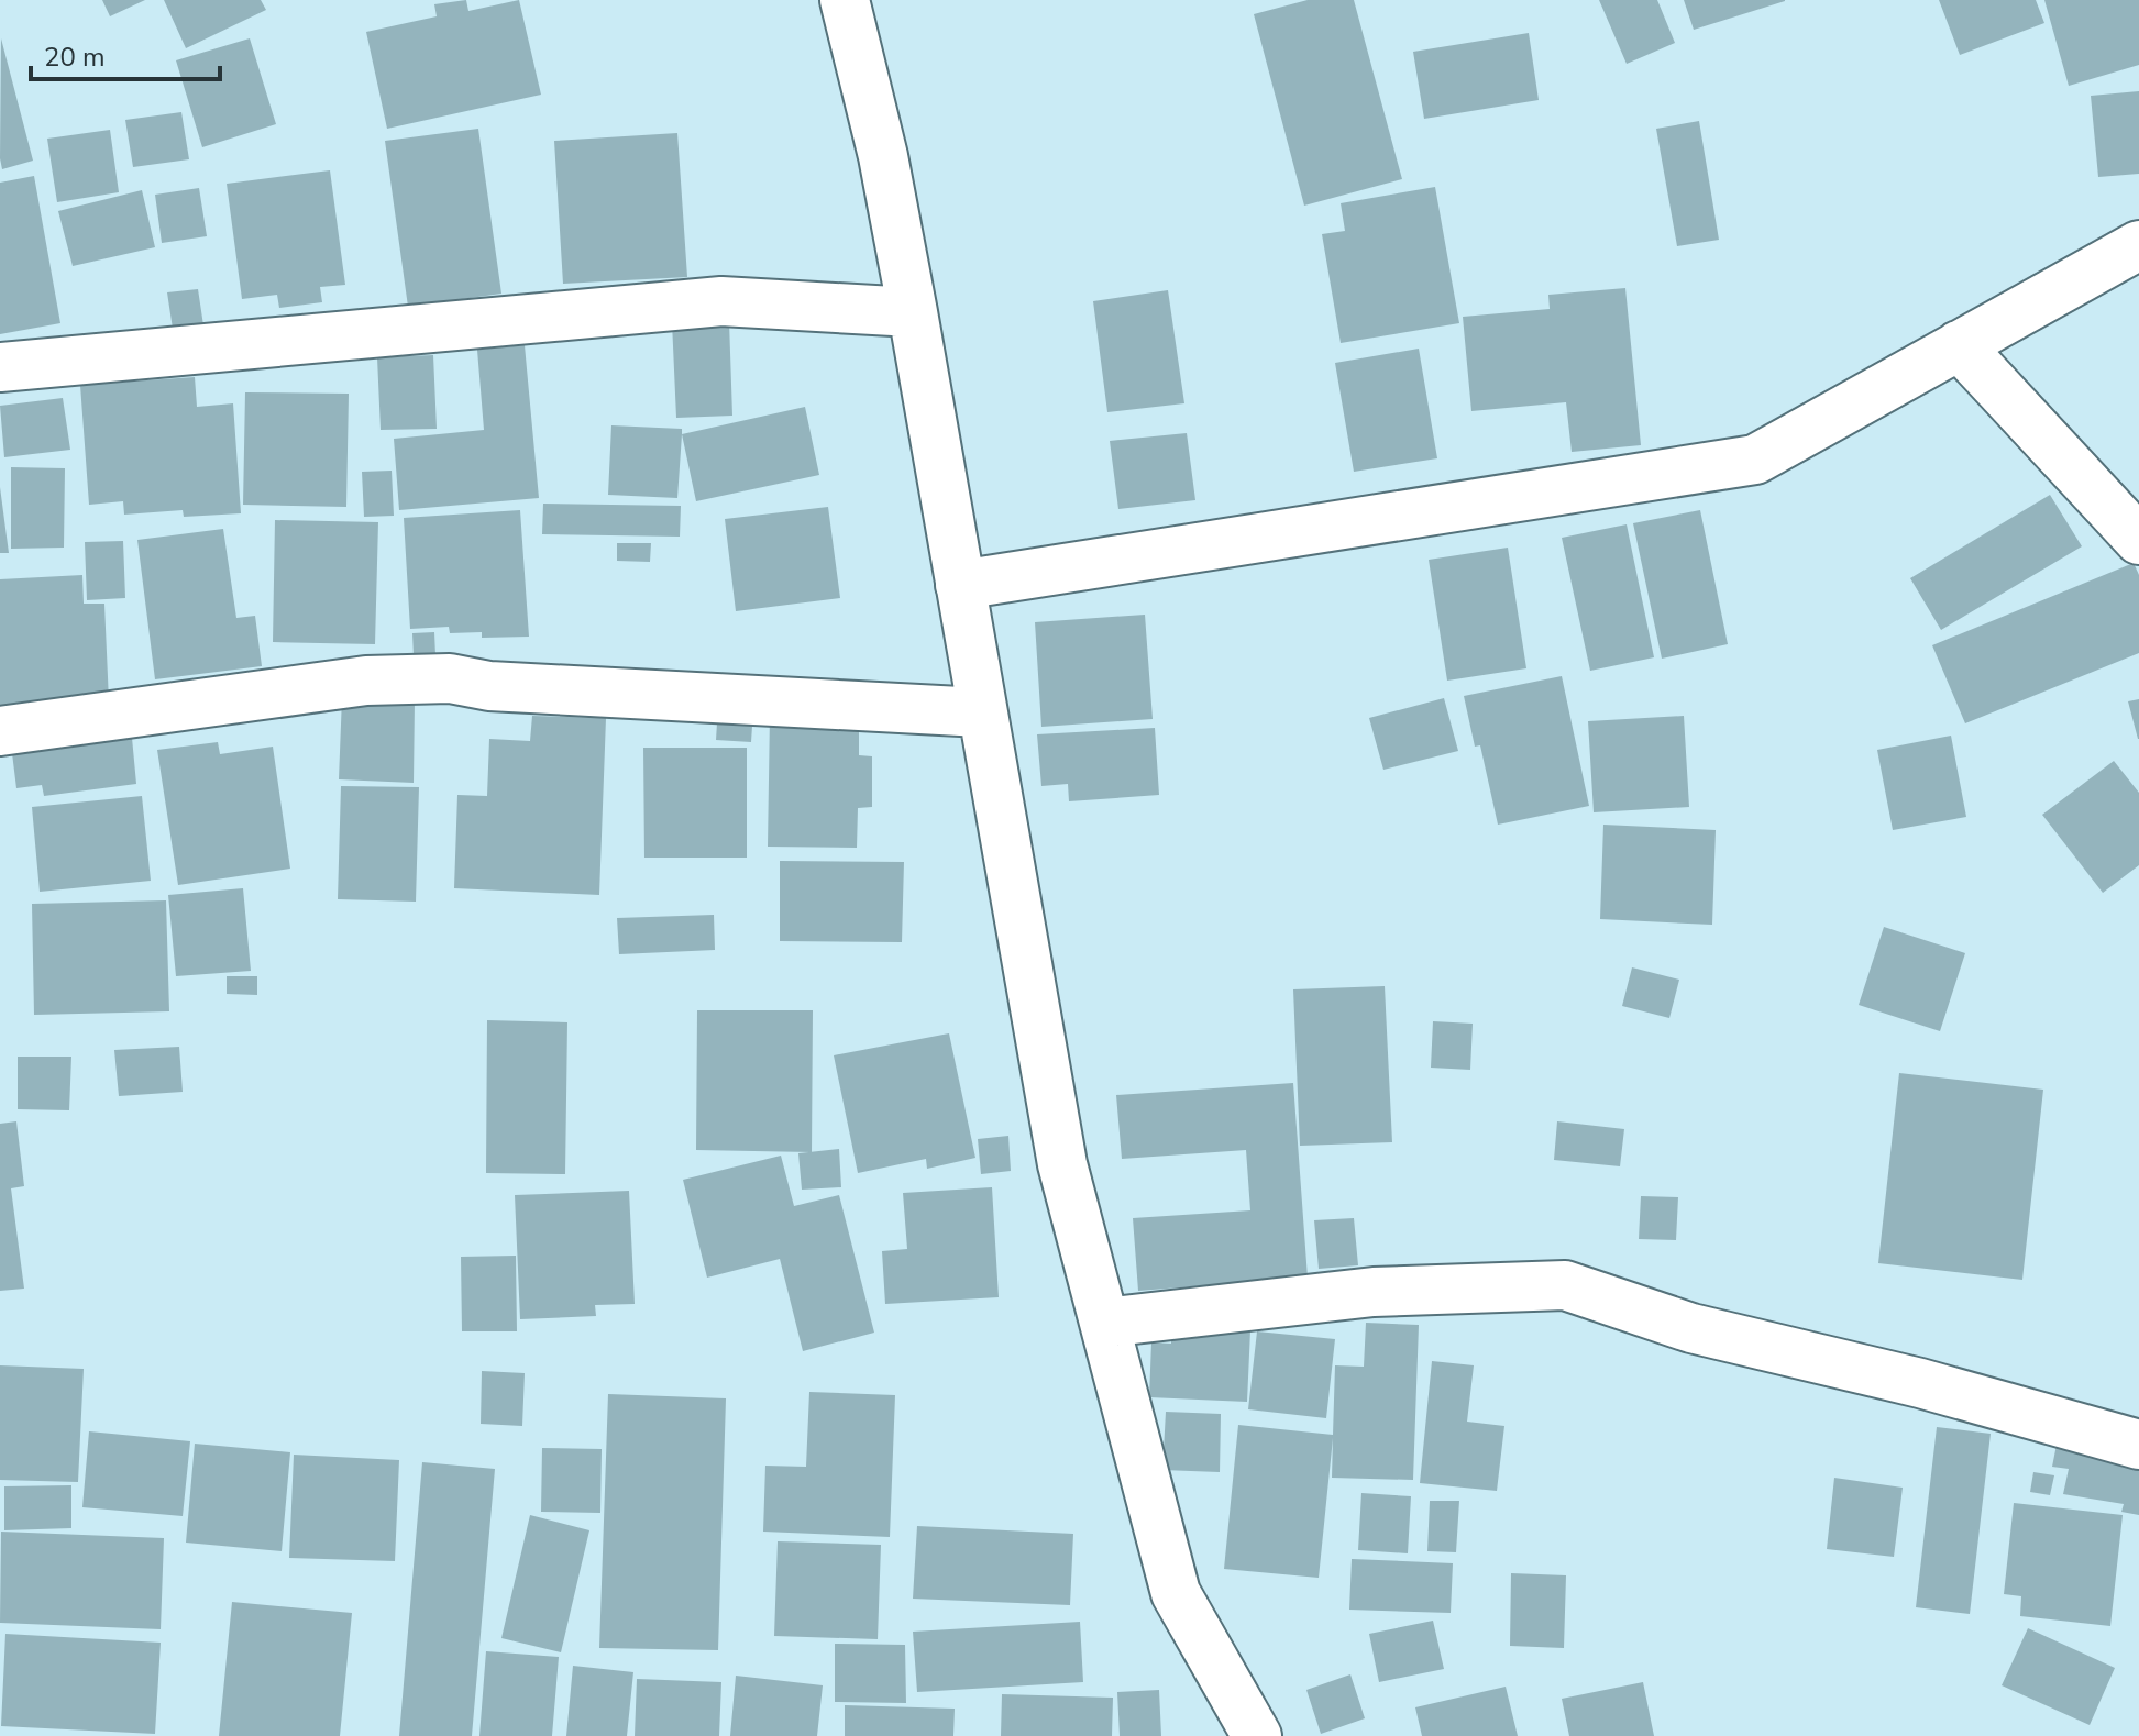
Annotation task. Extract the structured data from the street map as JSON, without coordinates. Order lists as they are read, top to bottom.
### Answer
{
  "scale_bar": "20 m"
}
